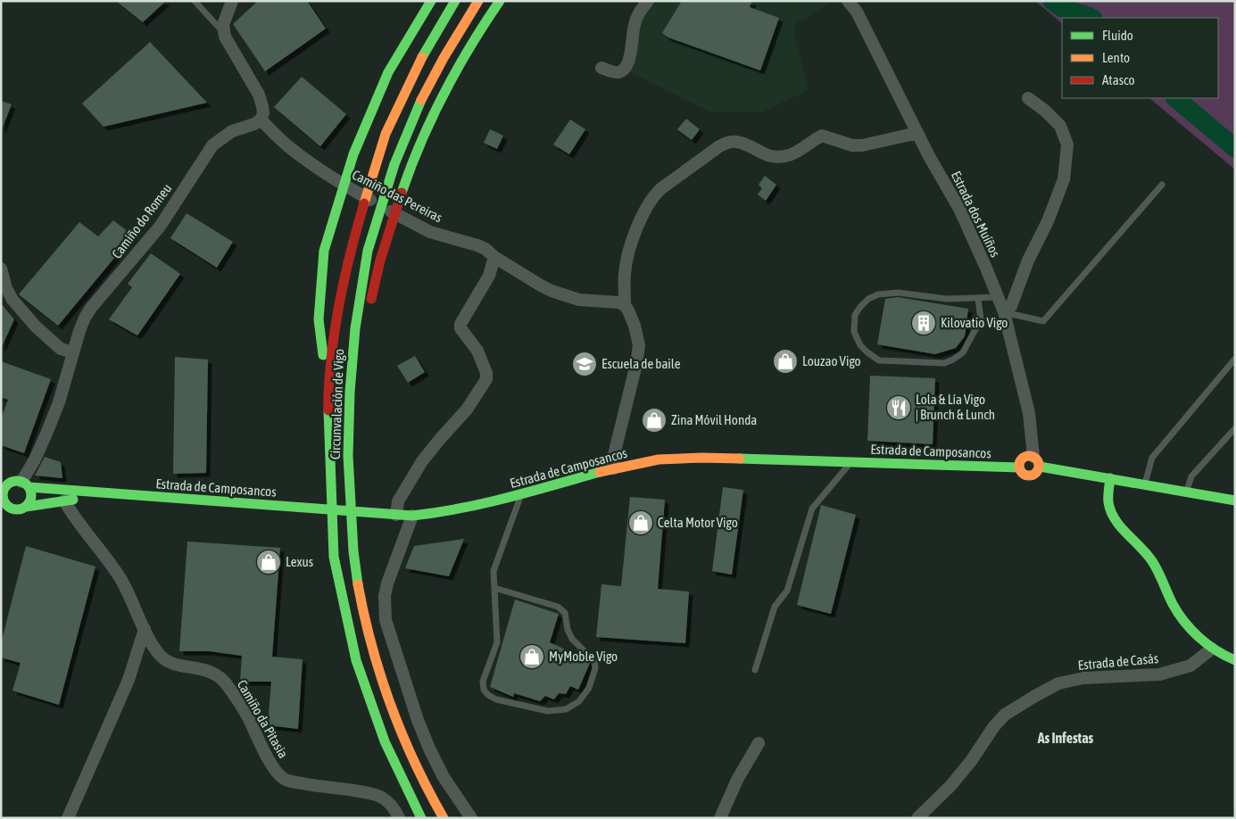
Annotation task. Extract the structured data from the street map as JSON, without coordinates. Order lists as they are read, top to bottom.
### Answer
{
  "streets": {
    "main road": ["Circunvalación de Vigo", "Estrada de Camposancos"],
    "street": [
      "Camiño das Pereiras",
      "Estrada dos Muíños",
      "Camiño do Romeu",
      "Estrada de Casás",
      "Camiño da Pitasia"
    ]
  },
  "crossings": [
    ["Camiño das Pereiras", "Camiño do Romeu"],
    ["Estrada dos Muíños", "Estrada de Camposancos"],
    ["Camiño do Romeu", "Estrada de Camposancos"],
    ["Estrada de Camposancos", "Camiño da Pitasia"]
  ],
  "districts": ["As Infestas"],
  "places": {
    "building": ["Kilovatio Vigo"],
    "shop": [
      "Louzao Vigo",
      "Zina Móvil Honda",
      "Celta Motor Vigo",
      "Lexus",
      "MyMoble Vigo"
    ],
    "school or university": ["Escuela de baile"],
    "restaurant": ["Lola & Lía Vigo | Brunch & Lunch"]
  },
  "legend": ["Fluido", "Lento", "Atasco"]
}
